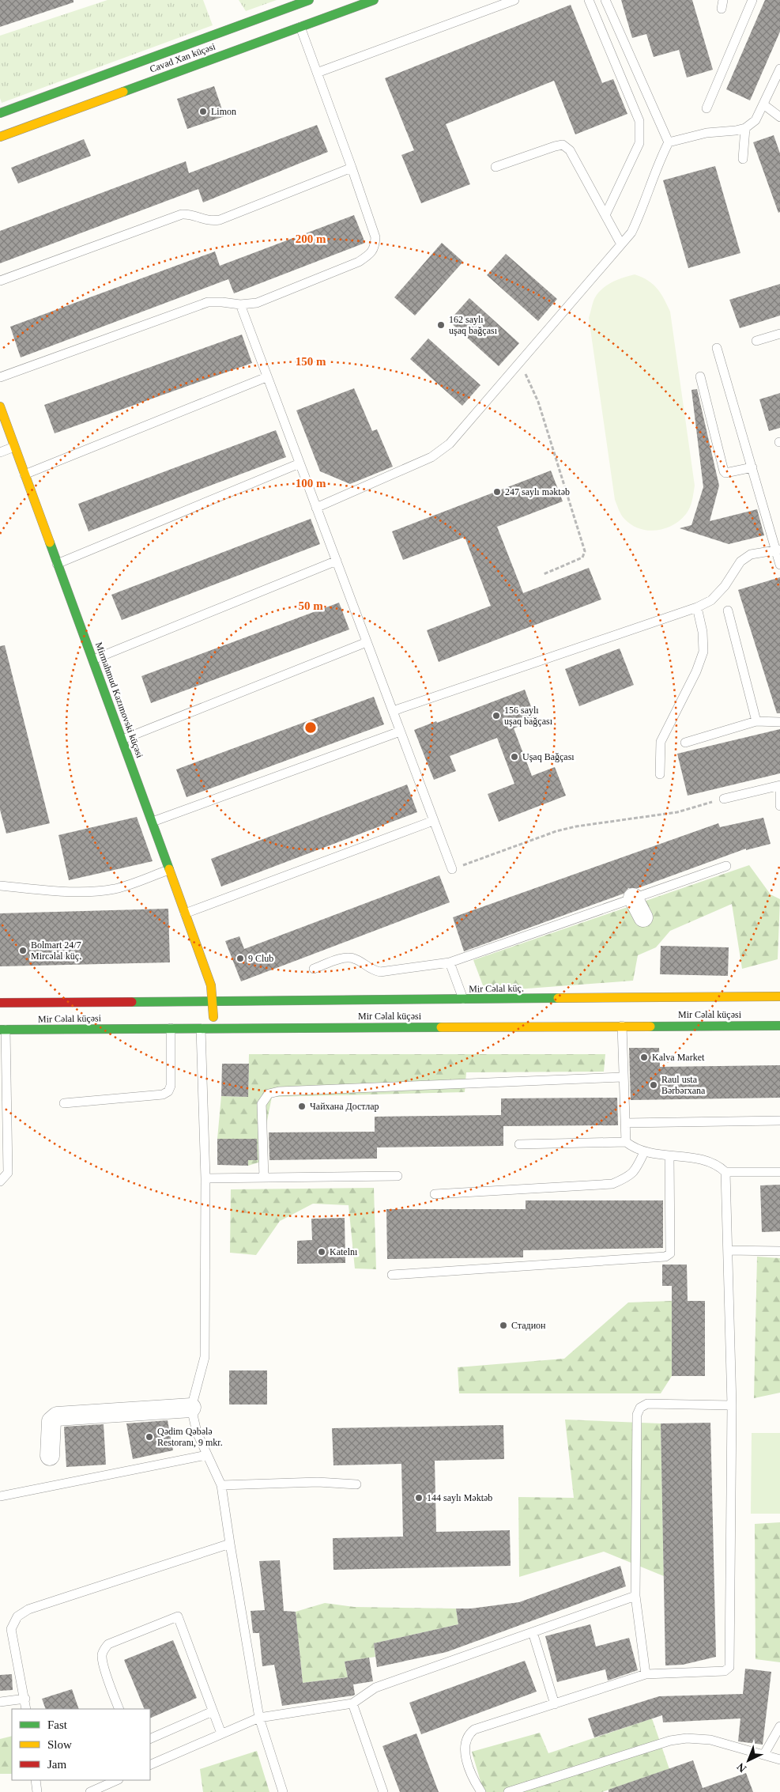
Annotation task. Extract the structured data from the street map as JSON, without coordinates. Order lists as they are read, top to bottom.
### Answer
{
  "streets": {
    "street": [
      "Cavad Xan küçəsi",
      "Mirmahmud Kazımovski küçəsi",
      "Mir Cəlal küç.",
      "Mir Cəlal küçəsi"
    ]
  },
  "crossings": [
    ["Mirmahmud Kazımovski küçəsi", "Mir Cəlal küç."],
    ["Mirmahmud Kazımovski küçəsi", "Mir Cəlal küçəsi"],
    ["Mir Cəlal küç.", "Mir Cəlal küçəsi"]
  ],
  "places": [
    "Limon",
    "162 saylı uşaq bağçası",
    "247 saylı məktəb",
    "156 saylı uşaq bağçası",
    "Uşaq Bağçası",
    "Bolmart 24/7 Mircәlal küç.",
    "9 Club",
    "Kalva Market",
    "Raul usta Bərbərxana",
    "Чайхана Достлар",
    "Katelnı",
    "Стадион",
    "Qədim Qəbələ Restoranı, 9 mkr.",
    "144 saylı Məktəb"
  ],
  "legend": ["Fast", "Slow", "Jam"],
  "north": "bottom left",
  "rings": [
    "200 m",
    "150 m",
    "100 m",
    "50 m"
  ]
}
